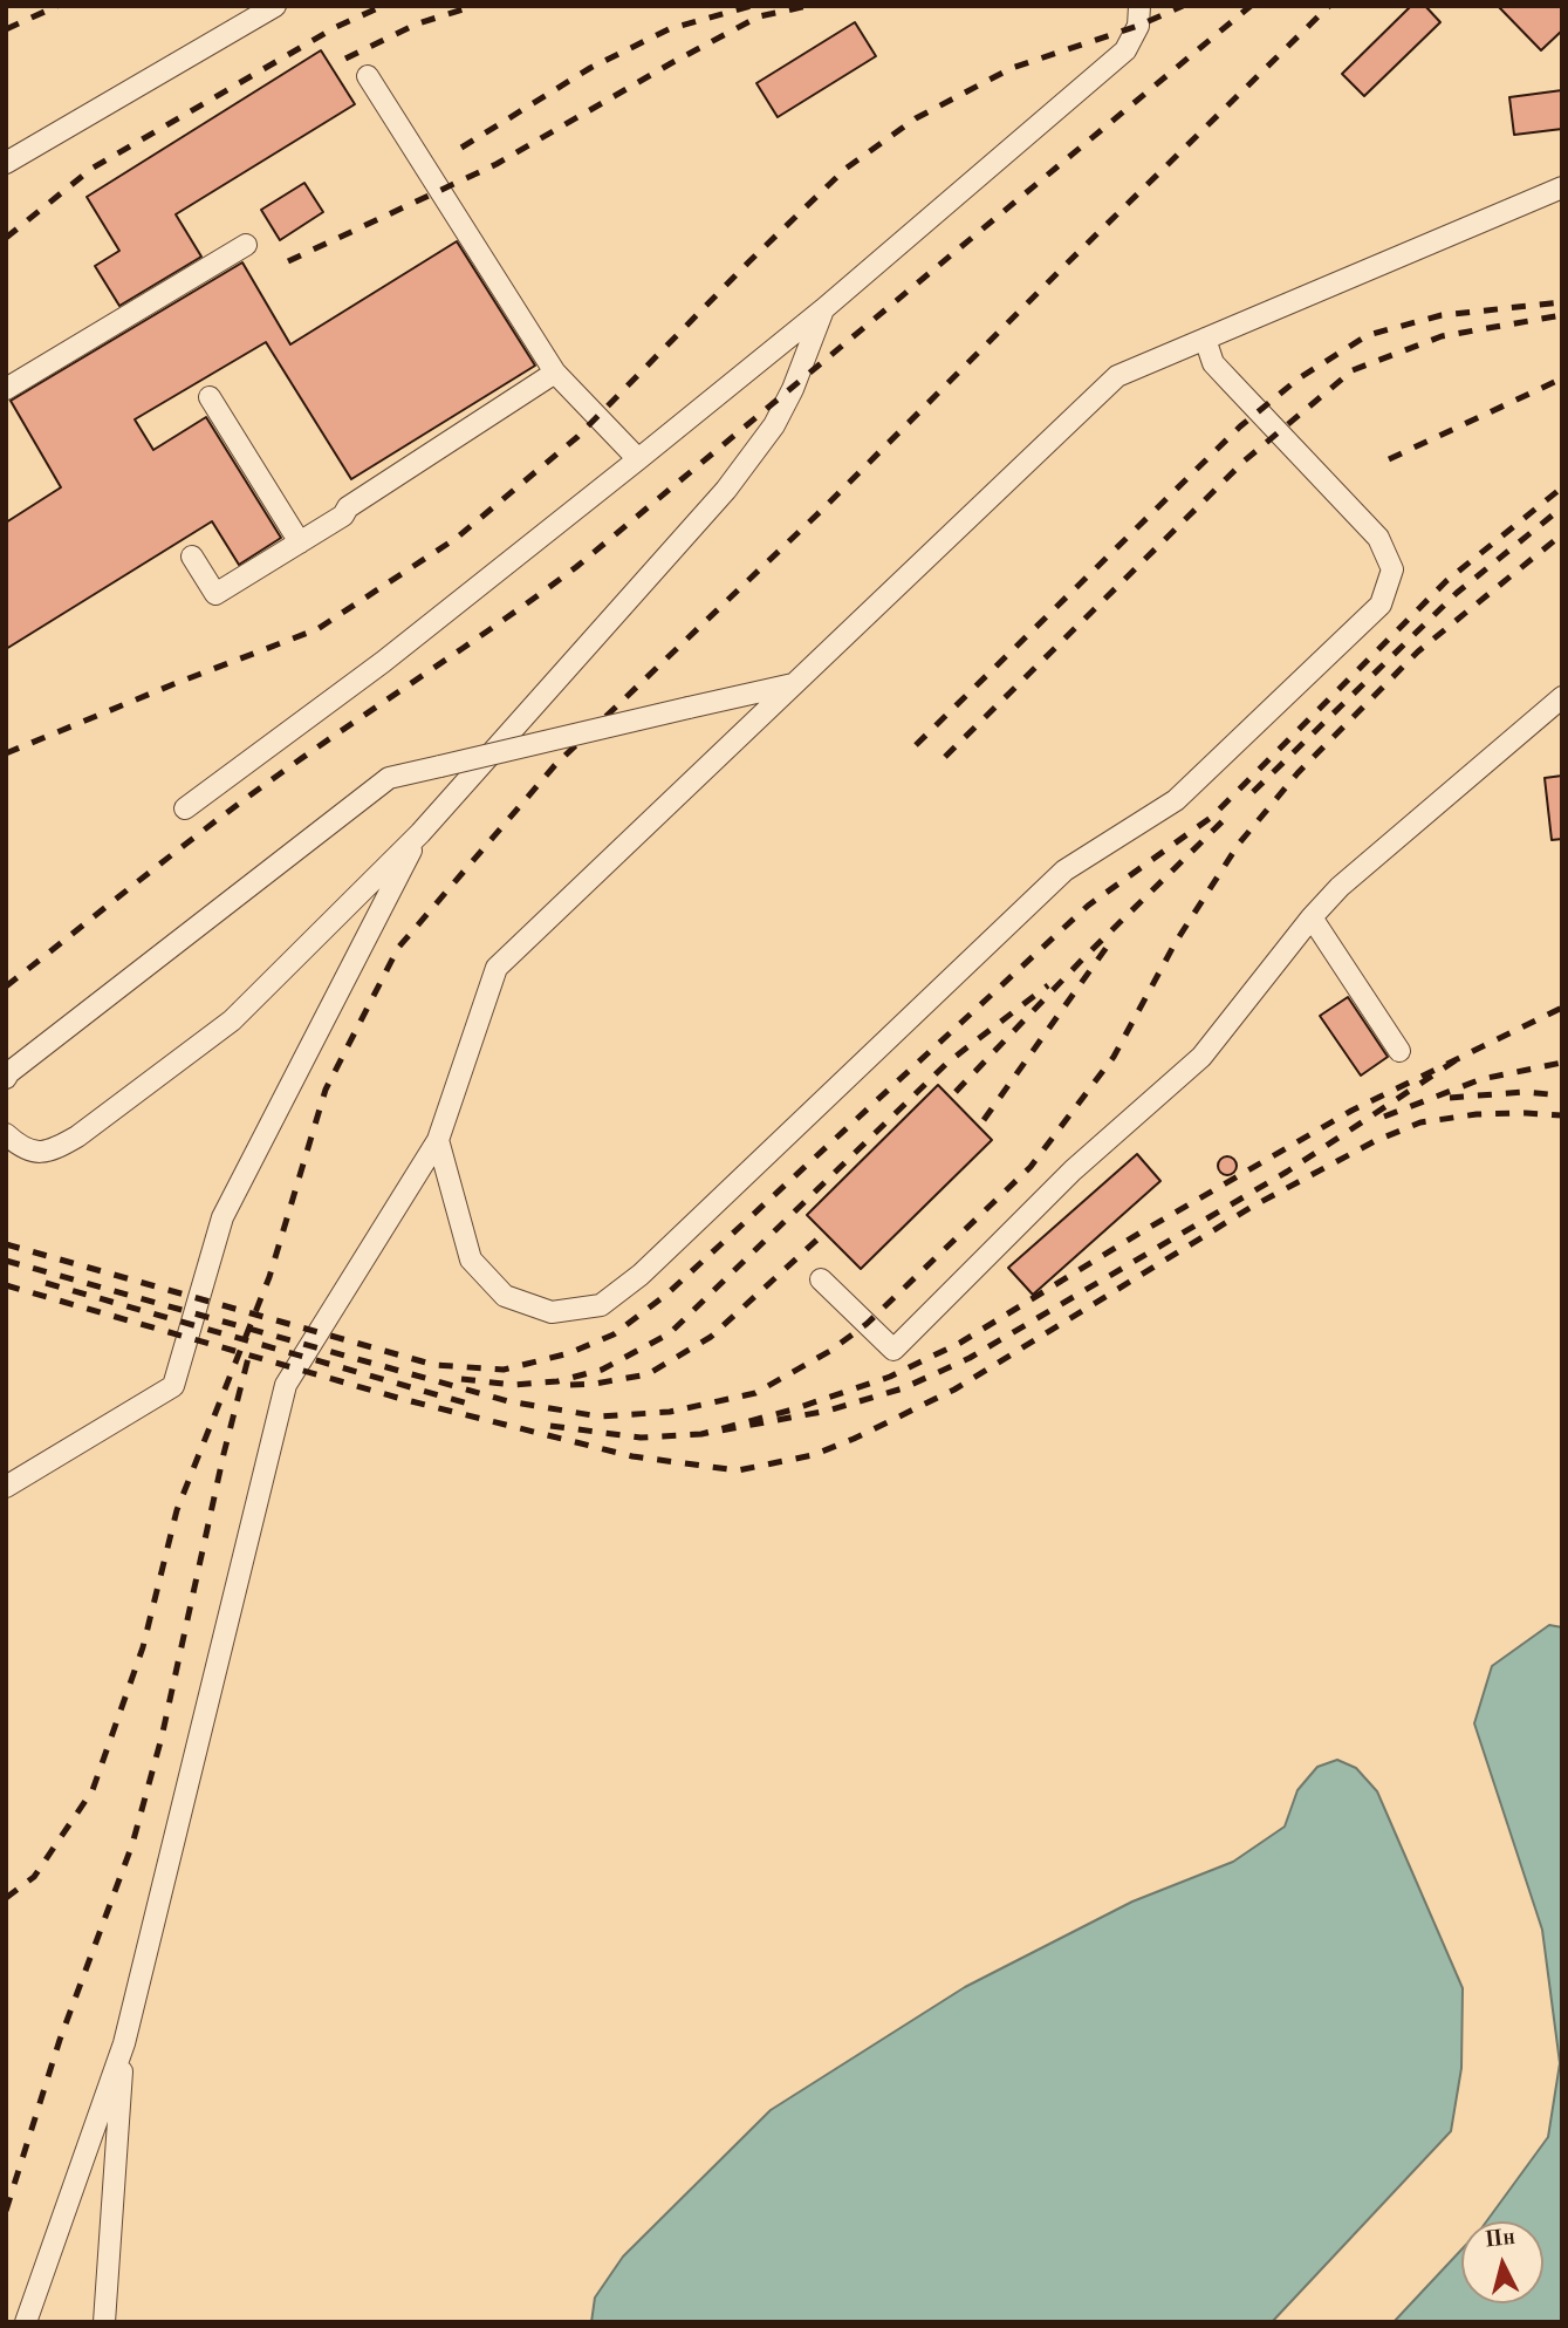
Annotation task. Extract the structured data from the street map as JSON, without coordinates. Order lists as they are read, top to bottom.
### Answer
{
  "north": "top"
}
